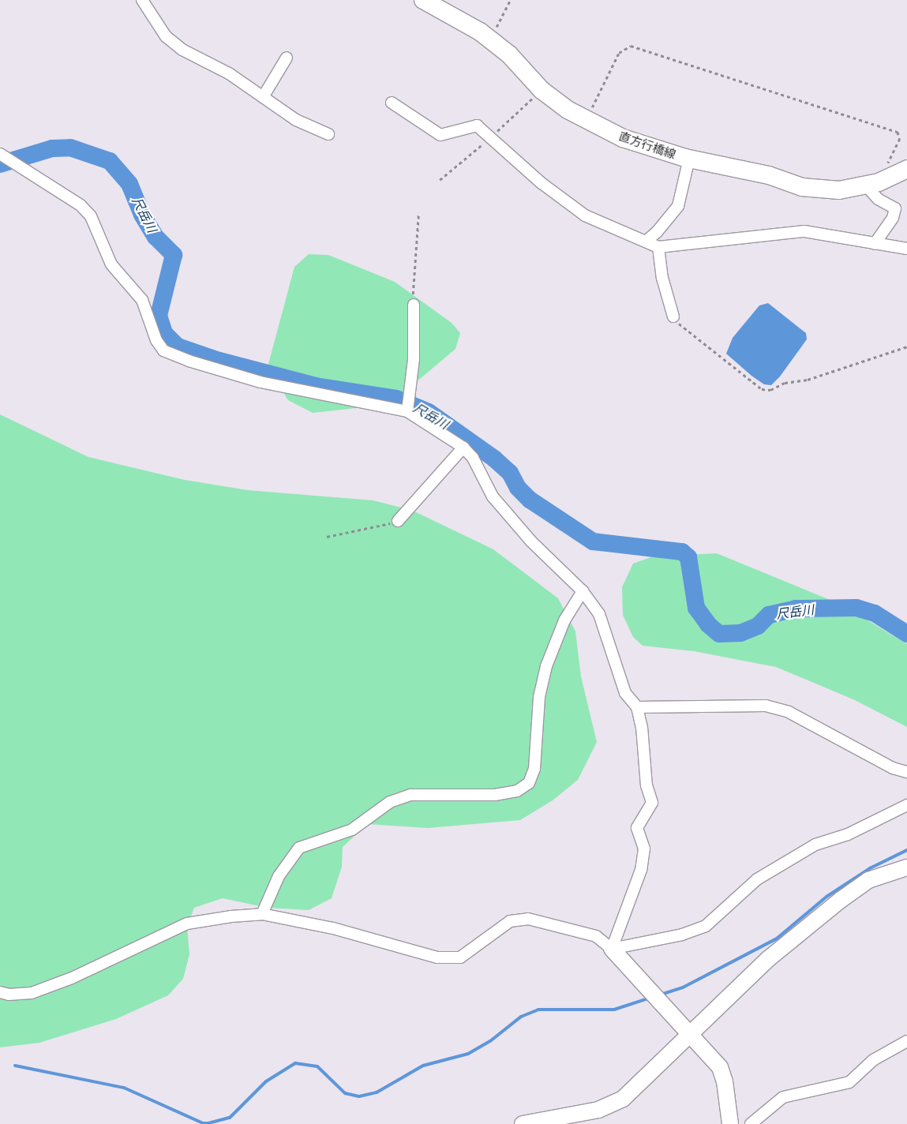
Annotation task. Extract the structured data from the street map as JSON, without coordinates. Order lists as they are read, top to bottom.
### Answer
{
  "streets": {
    "main road": ["直方行橋線"]
  },
  "water": ["尺岳川"]
}
